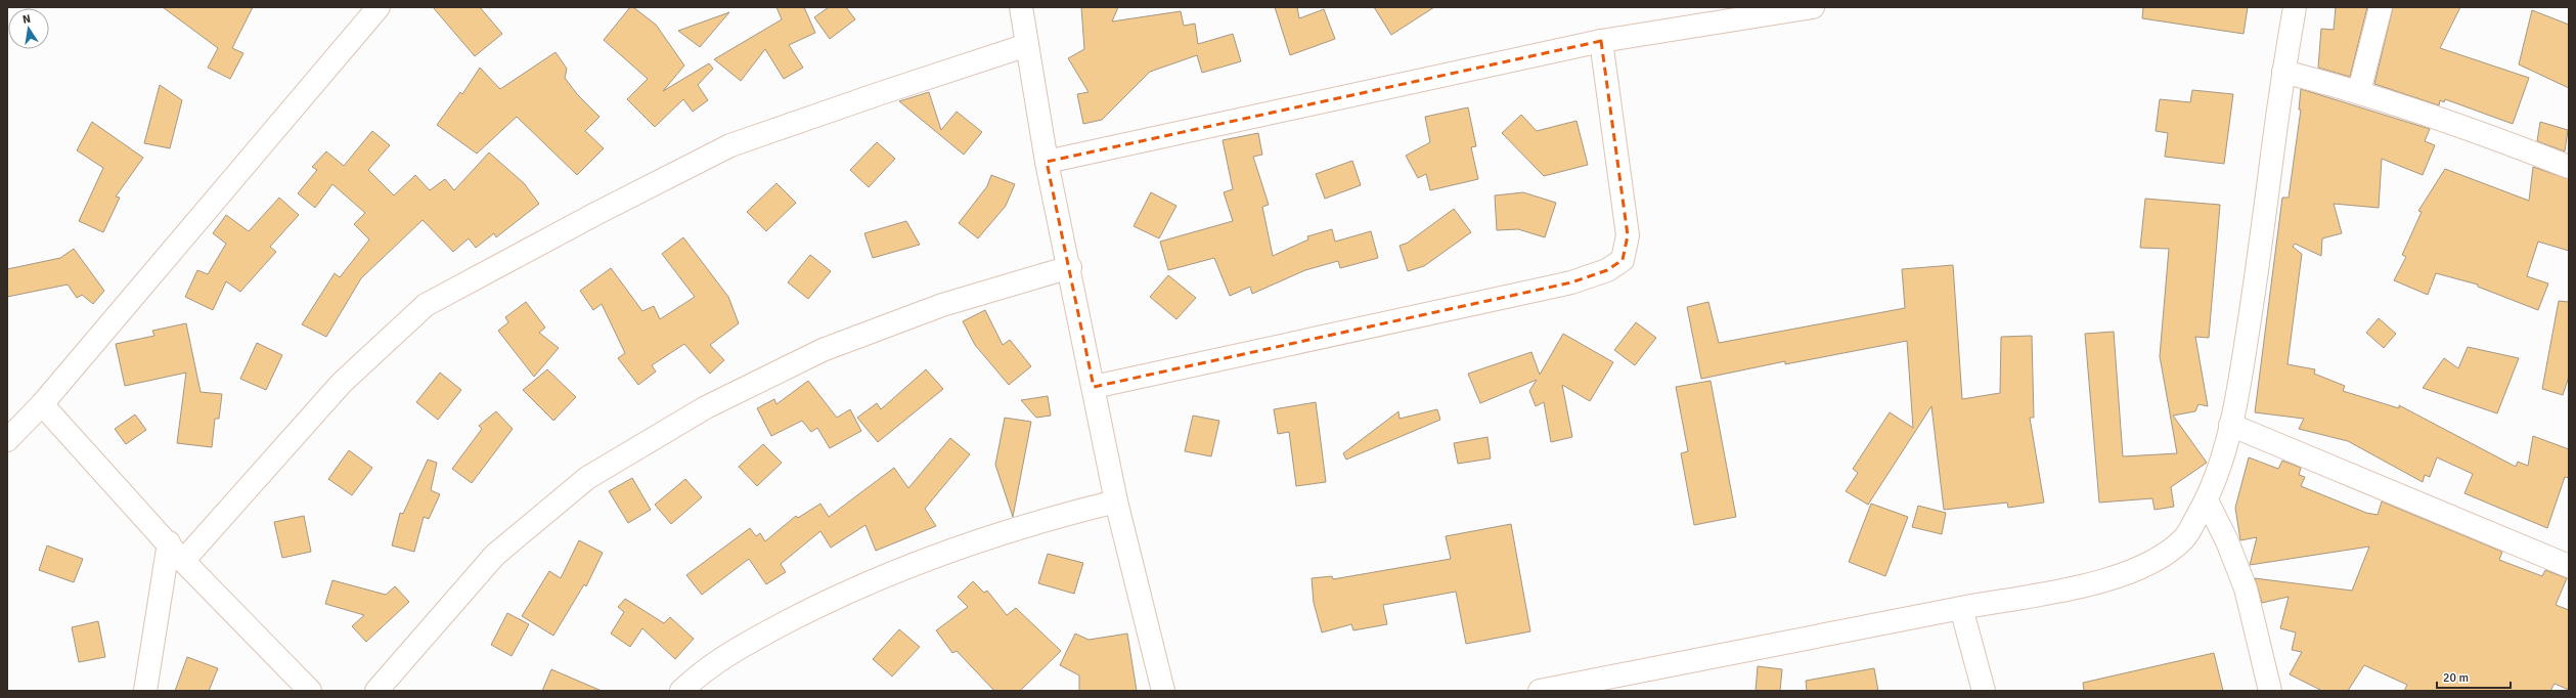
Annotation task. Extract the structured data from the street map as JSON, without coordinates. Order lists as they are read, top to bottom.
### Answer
{
  "scale_bar": "20 m",
  "north": "top"
}
